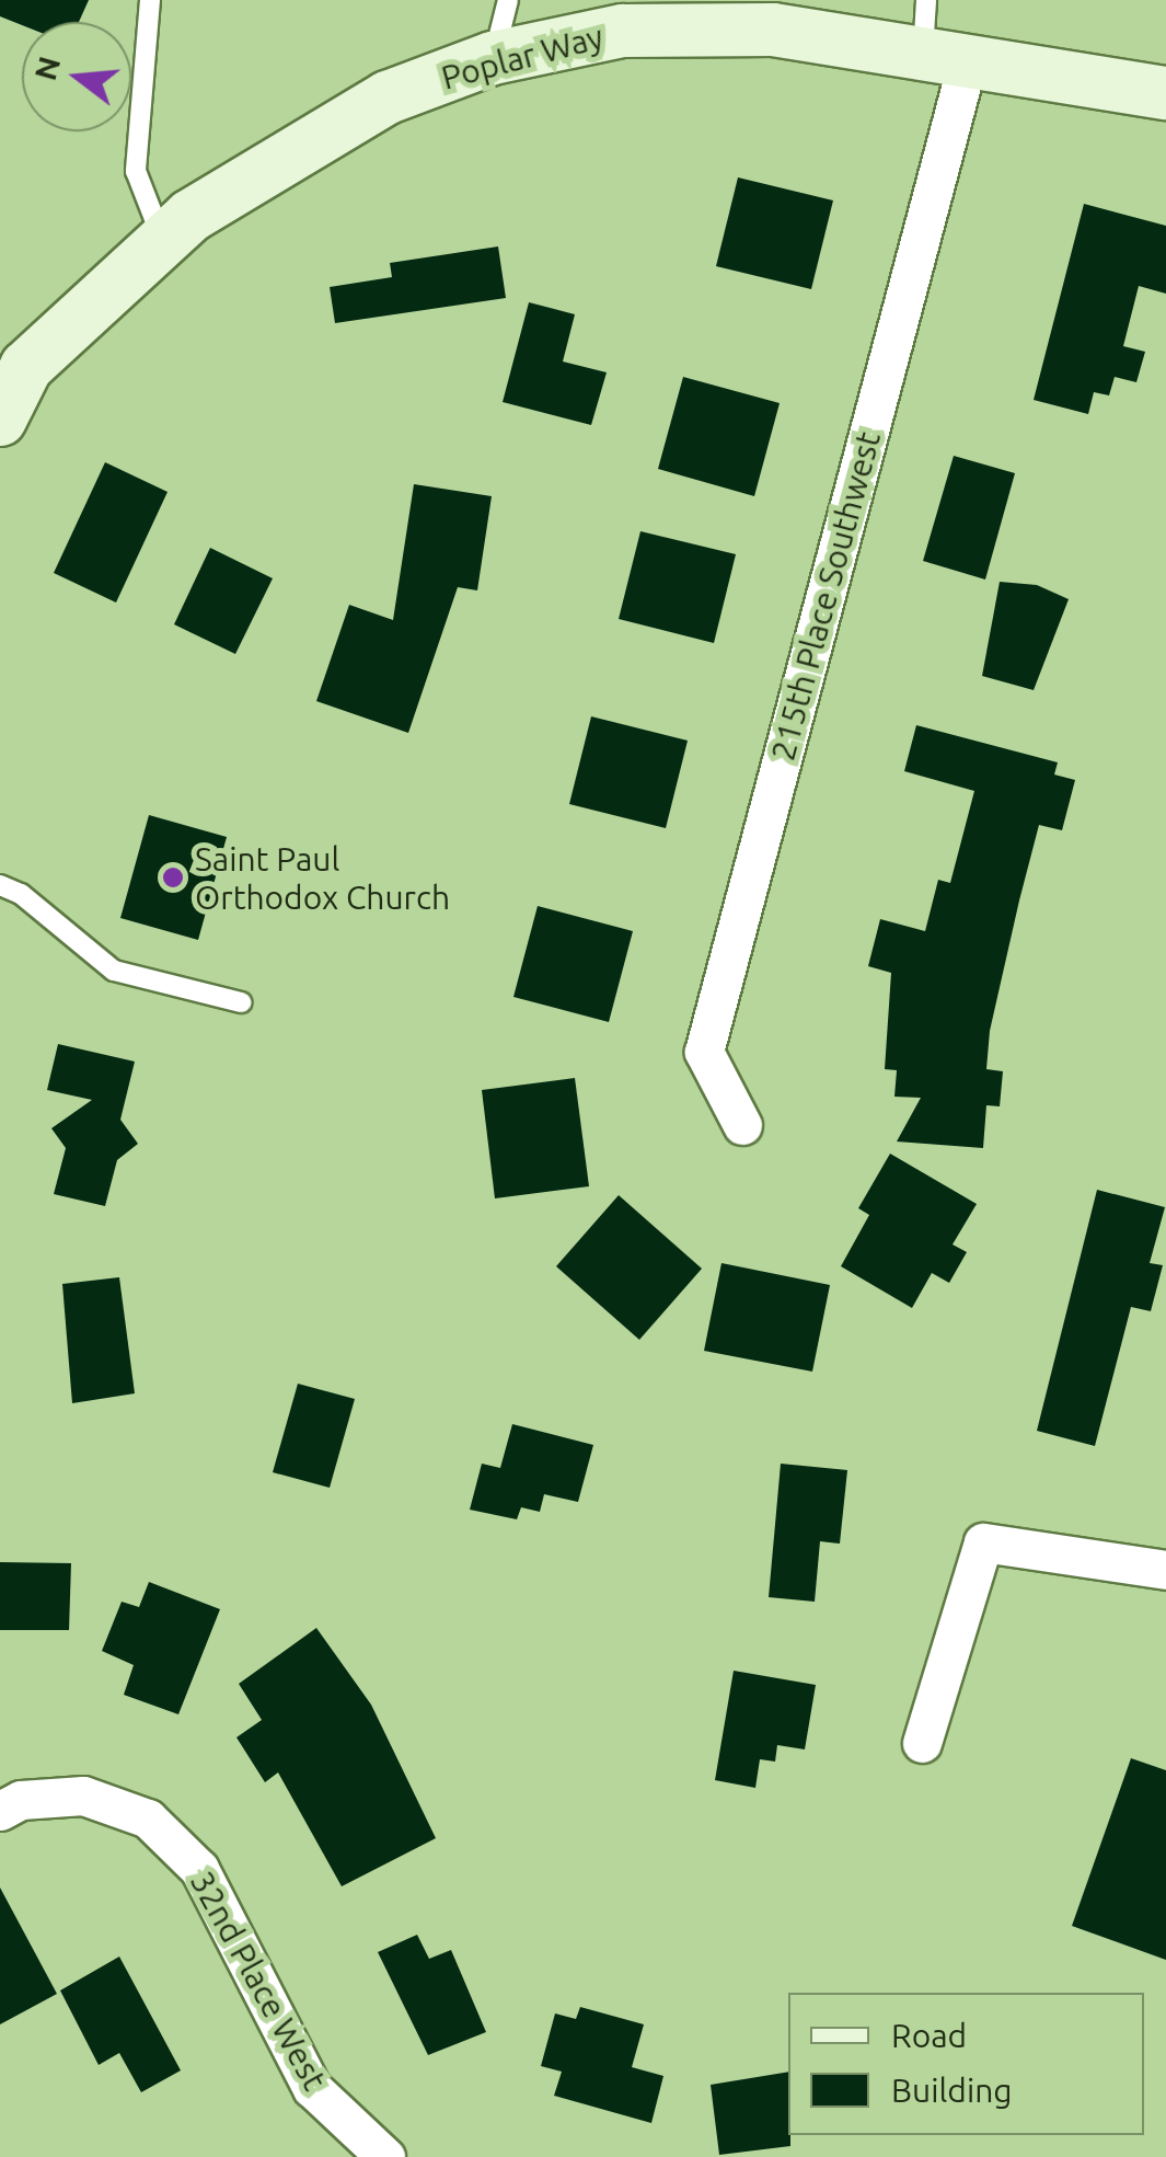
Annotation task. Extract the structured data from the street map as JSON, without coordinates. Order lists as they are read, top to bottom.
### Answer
{
  "streets": {
    "main road": ["Poplar Way"],
    "street": ["215th Place Southwest", "32nd Place West"]
  },
  "crossings": [
    ["Poplar Way", "215th Place Southwest"]
  ],
  "places": ["Saint Paul Orthodox Church"],
  "legend": ["Road", "Building"],
  "north": "left"
}
